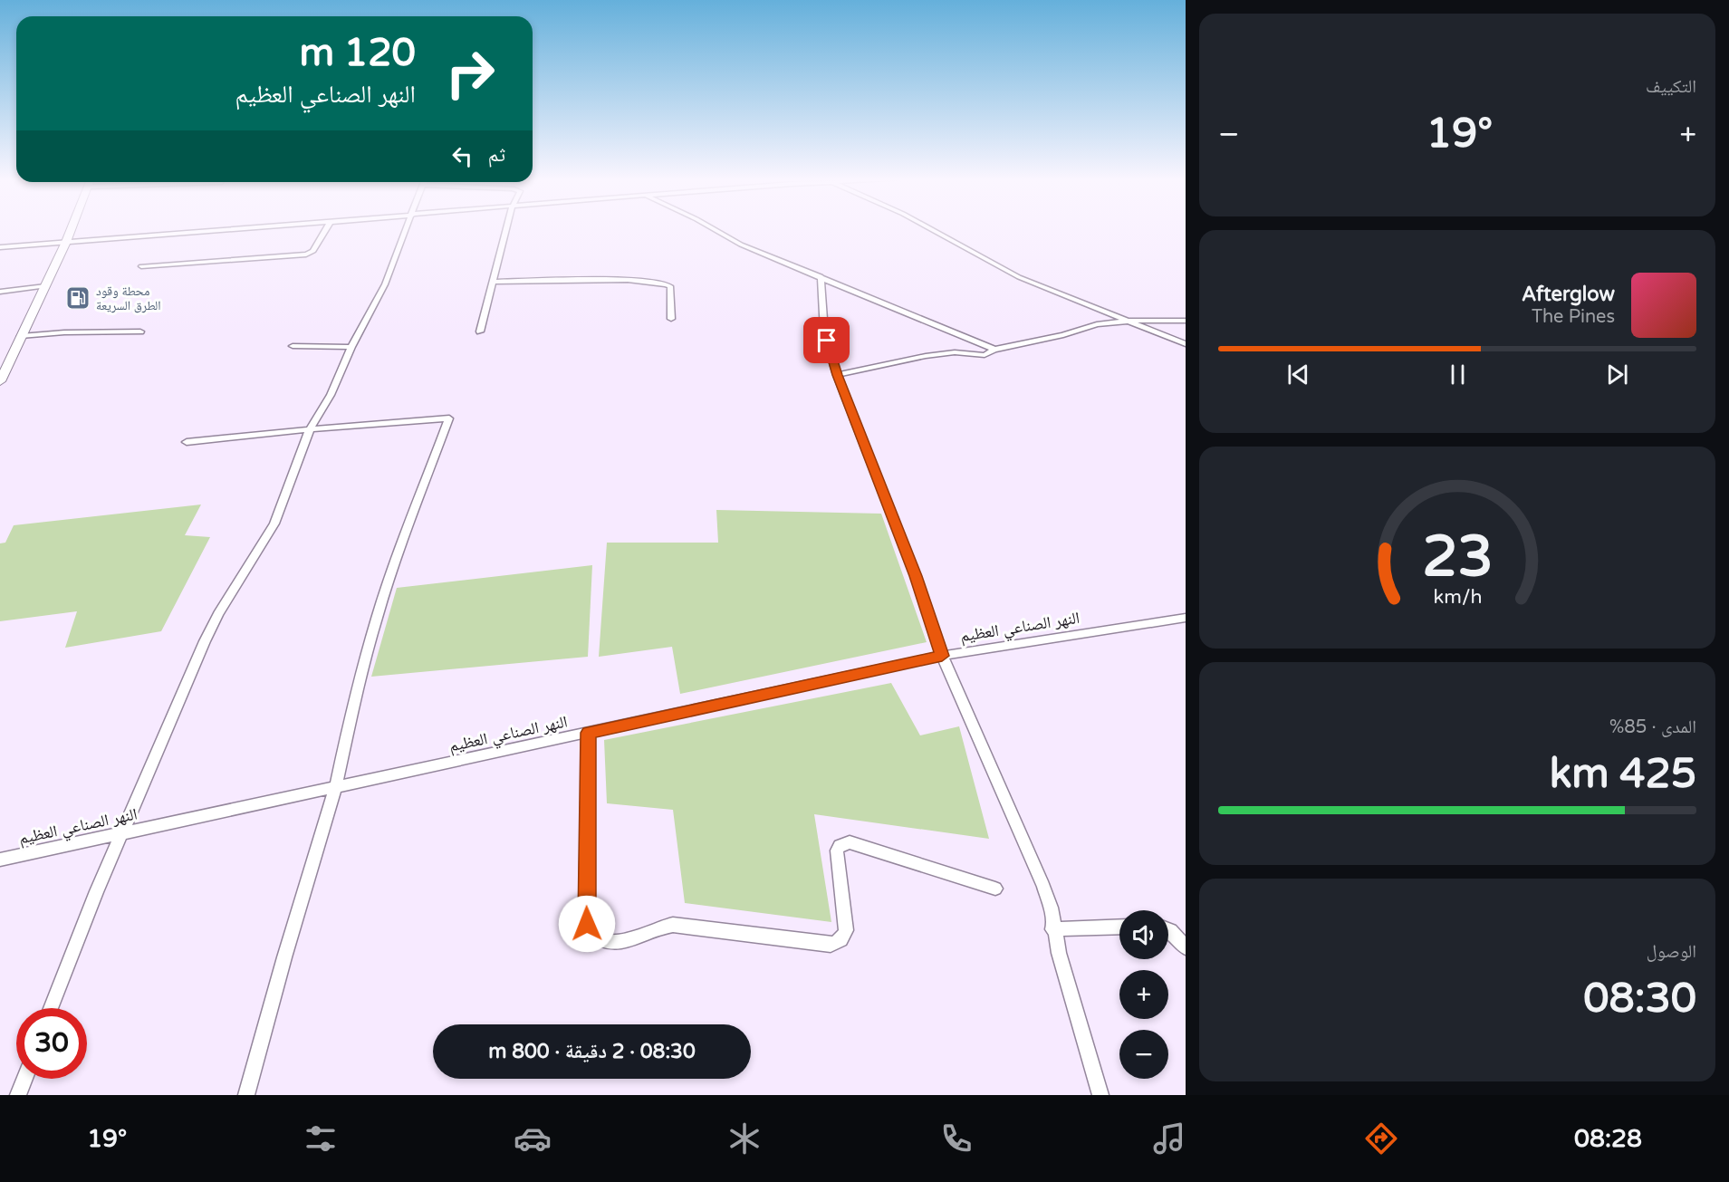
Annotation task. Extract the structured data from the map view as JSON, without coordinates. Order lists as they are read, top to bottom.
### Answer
{
  "streets": {
    "street": ["النهر الصناعي العظيم"]
  },
  "places": {
    "fuel station": ["محطة وقود الطرق السريعة"]
  },
  "page": {
    "tile": [
      "التكييف",
      ["المدى · 85%", "425 km"],
      ["الوصول", "08:30"]
    ],
    "turn": ["120 m", "النهر الصناعي العظيم"],
    "heat": ["−", "19°", "+"],
    "then": "ثم",
    "song": ["Afterglow", "The Pines"],
    "map_buttons": ["+", "−"],
    "limit": "30",
    "trip": "08:30 · 2 دقيقة · 800 m",
    "tabs": ["08:28", "19°"],
    "gauge": ["23", "km/h"]
  }
}
